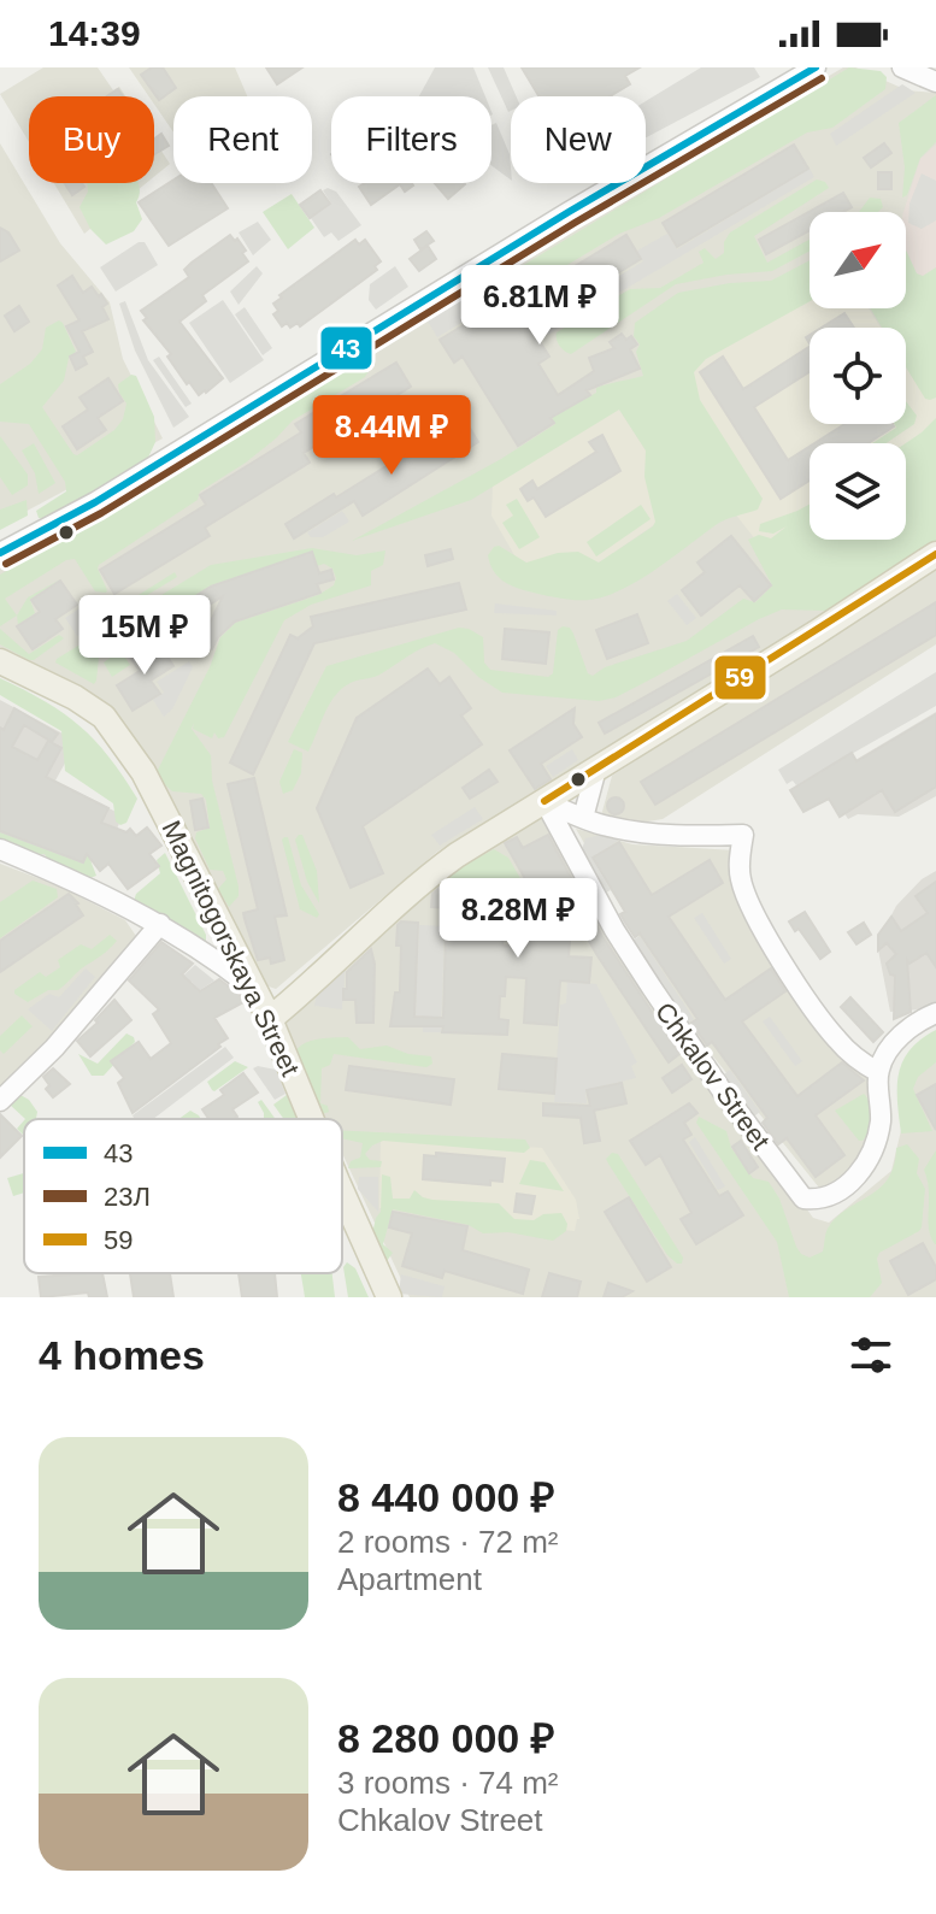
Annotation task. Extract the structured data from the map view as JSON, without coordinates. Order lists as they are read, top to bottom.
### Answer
{
  "streets": {
    "main road": ["Magnitogorskaya Street"],
    "street": ["Chkalov Street"]
  },
  "lines": ["transit line 43", "transit line 23Л", "transit line 59"],
  "legend": ["43", "23Л", "59"],
  "north": "top right",
  "page": {
    "status": "14:39",
    "chip": [
      "Buy",
      "Rent",
      "Filters",
      "New"
    ],
    "price": [
      "6.81M ₽",
      "8.44M ₽",
      "15M ₽",
      "8.28M ₽"
    ],
    "heading": "4 homes",
    "list": [
      {
        "name": "8 440 000 ₽",
        "note": "2 rooms · 72 m² · Apartment"
      },
      {
        "name": "8 280 000 ₽",
        "note": "3 rooms · 74 m² · Chkalov Street"
      }
    ]
  }
}
